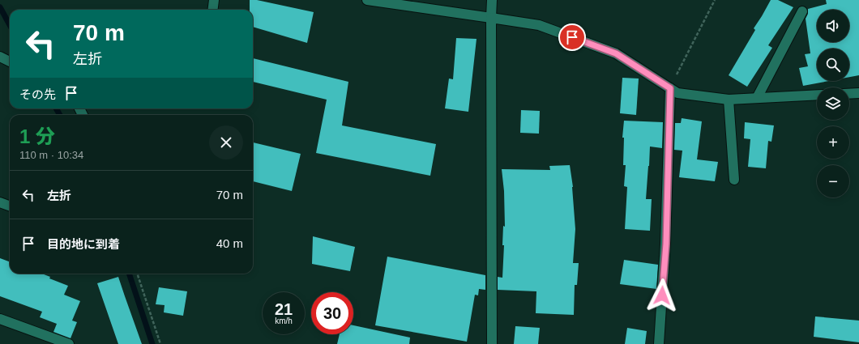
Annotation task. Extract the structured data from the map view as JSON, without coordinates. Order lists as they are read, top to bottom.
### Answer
{
  "page": {
    "map_buttons": ["+", "−"],
    "turn": ["70 m", "左折"],
    "then": "その先",
    "heading": ["1 分", "110 m · 10:34"],
    "list": [
      {
        "name": "左折",
        "value": "70 m"
      },
      {
        "name": "目的地に到着",
        "value": "40 m"
      }
    ],
    "speed": "21 km/h",
    "limit": "30"
  }
}
